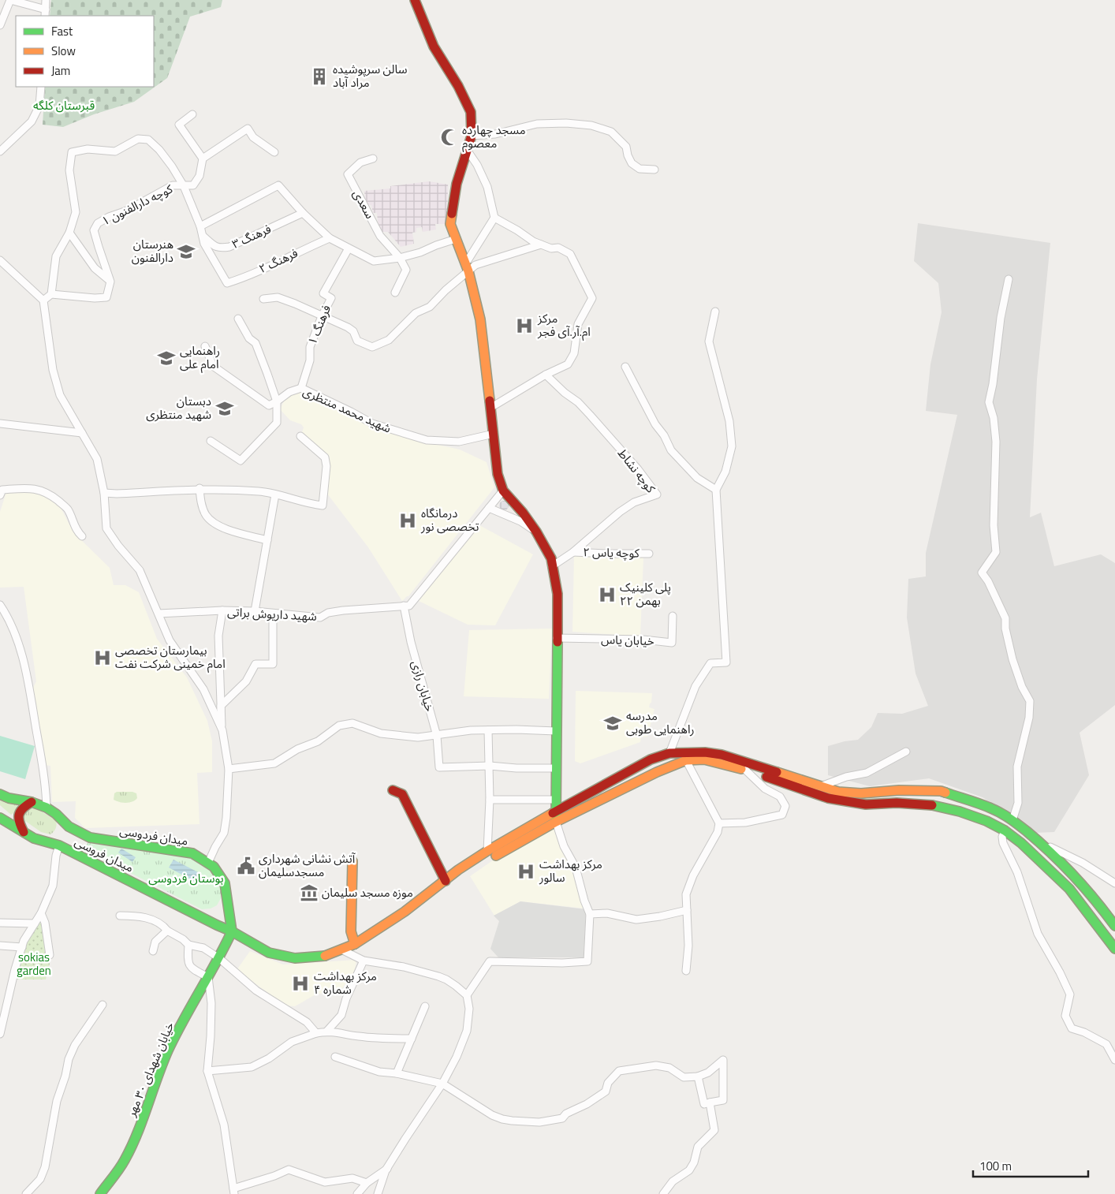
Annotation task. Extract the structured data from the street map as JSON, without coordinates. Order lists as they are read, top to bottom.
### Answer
{
  "streets": {
    "main road": ["میدان فردوسی", "میدان فروسی", "خیابان شهدای ۳۰ مهر"],
    "street": [
      "سعدی",
      "کوچه دارالفنون ۱",
      "فرهنگ ۳",
      "فرهنگ ۲",
      "فرهنگ ۱",
      "شهید محمد منتظری",
      "کوچه نشاط",
      "کوچه یاس ۲",
      "شهید داریوش براتی",
      "خیابان یاس",
      "خیابان رازی"
    ]
  },
  "crossings": [
    ["فرهنگ ۳", "فرهنگ ۲"],
    ["فرهنگ ۱", "شهید محمد منتظری"],
    ["کوچه نشاط", "کوچه یاس ۲"],
    ["شهید داریوش براتی", "خیابان رازی"],
    ["میدان فردوسی", "میدان فروسی"],
    ["میدان فردوسی", "خیابان شهدای ۳۰ مهر"],
    ["میدان فروسی", "خیابان شهدای ۳۰ مهر"]
  ],
  "parks": ["قبرستان کلگه", "بوستان فردوسی", "sokias garden"],
  "places": {
    "building": ["سالن سرپوشیده مراد آباد"],
    "mosque": ["مسجد چهارده معصوم"],
    "school or university": [
      "هنرستان دارالفنون",
      "راهنمایی امام علی",
      "دبستان شهید منتظری",
      "مدرسه راهنمایی طوبی"
    ],
    "hospital": [
      "مرکز ام.آر.آی فجر",
      "درمانگاه تخصصی نور",
      "پلی کلینیک ۲۲ بهمن",
      "بیمارستان تخصصی امام خمینی شرکت نفت",
      "مرکز بهداشت سالور",
      "مرکز بهداشت شماره ۴"
    ],
    "public building": ["آتش نشانی شهرداری مسجدسلیمان"],
    "museum": ["موزه مسجد سلیمان"]
  },
  "legend": ["Fast", "Slow", "Jam"],
  "scale_bar": "100 m"
}
